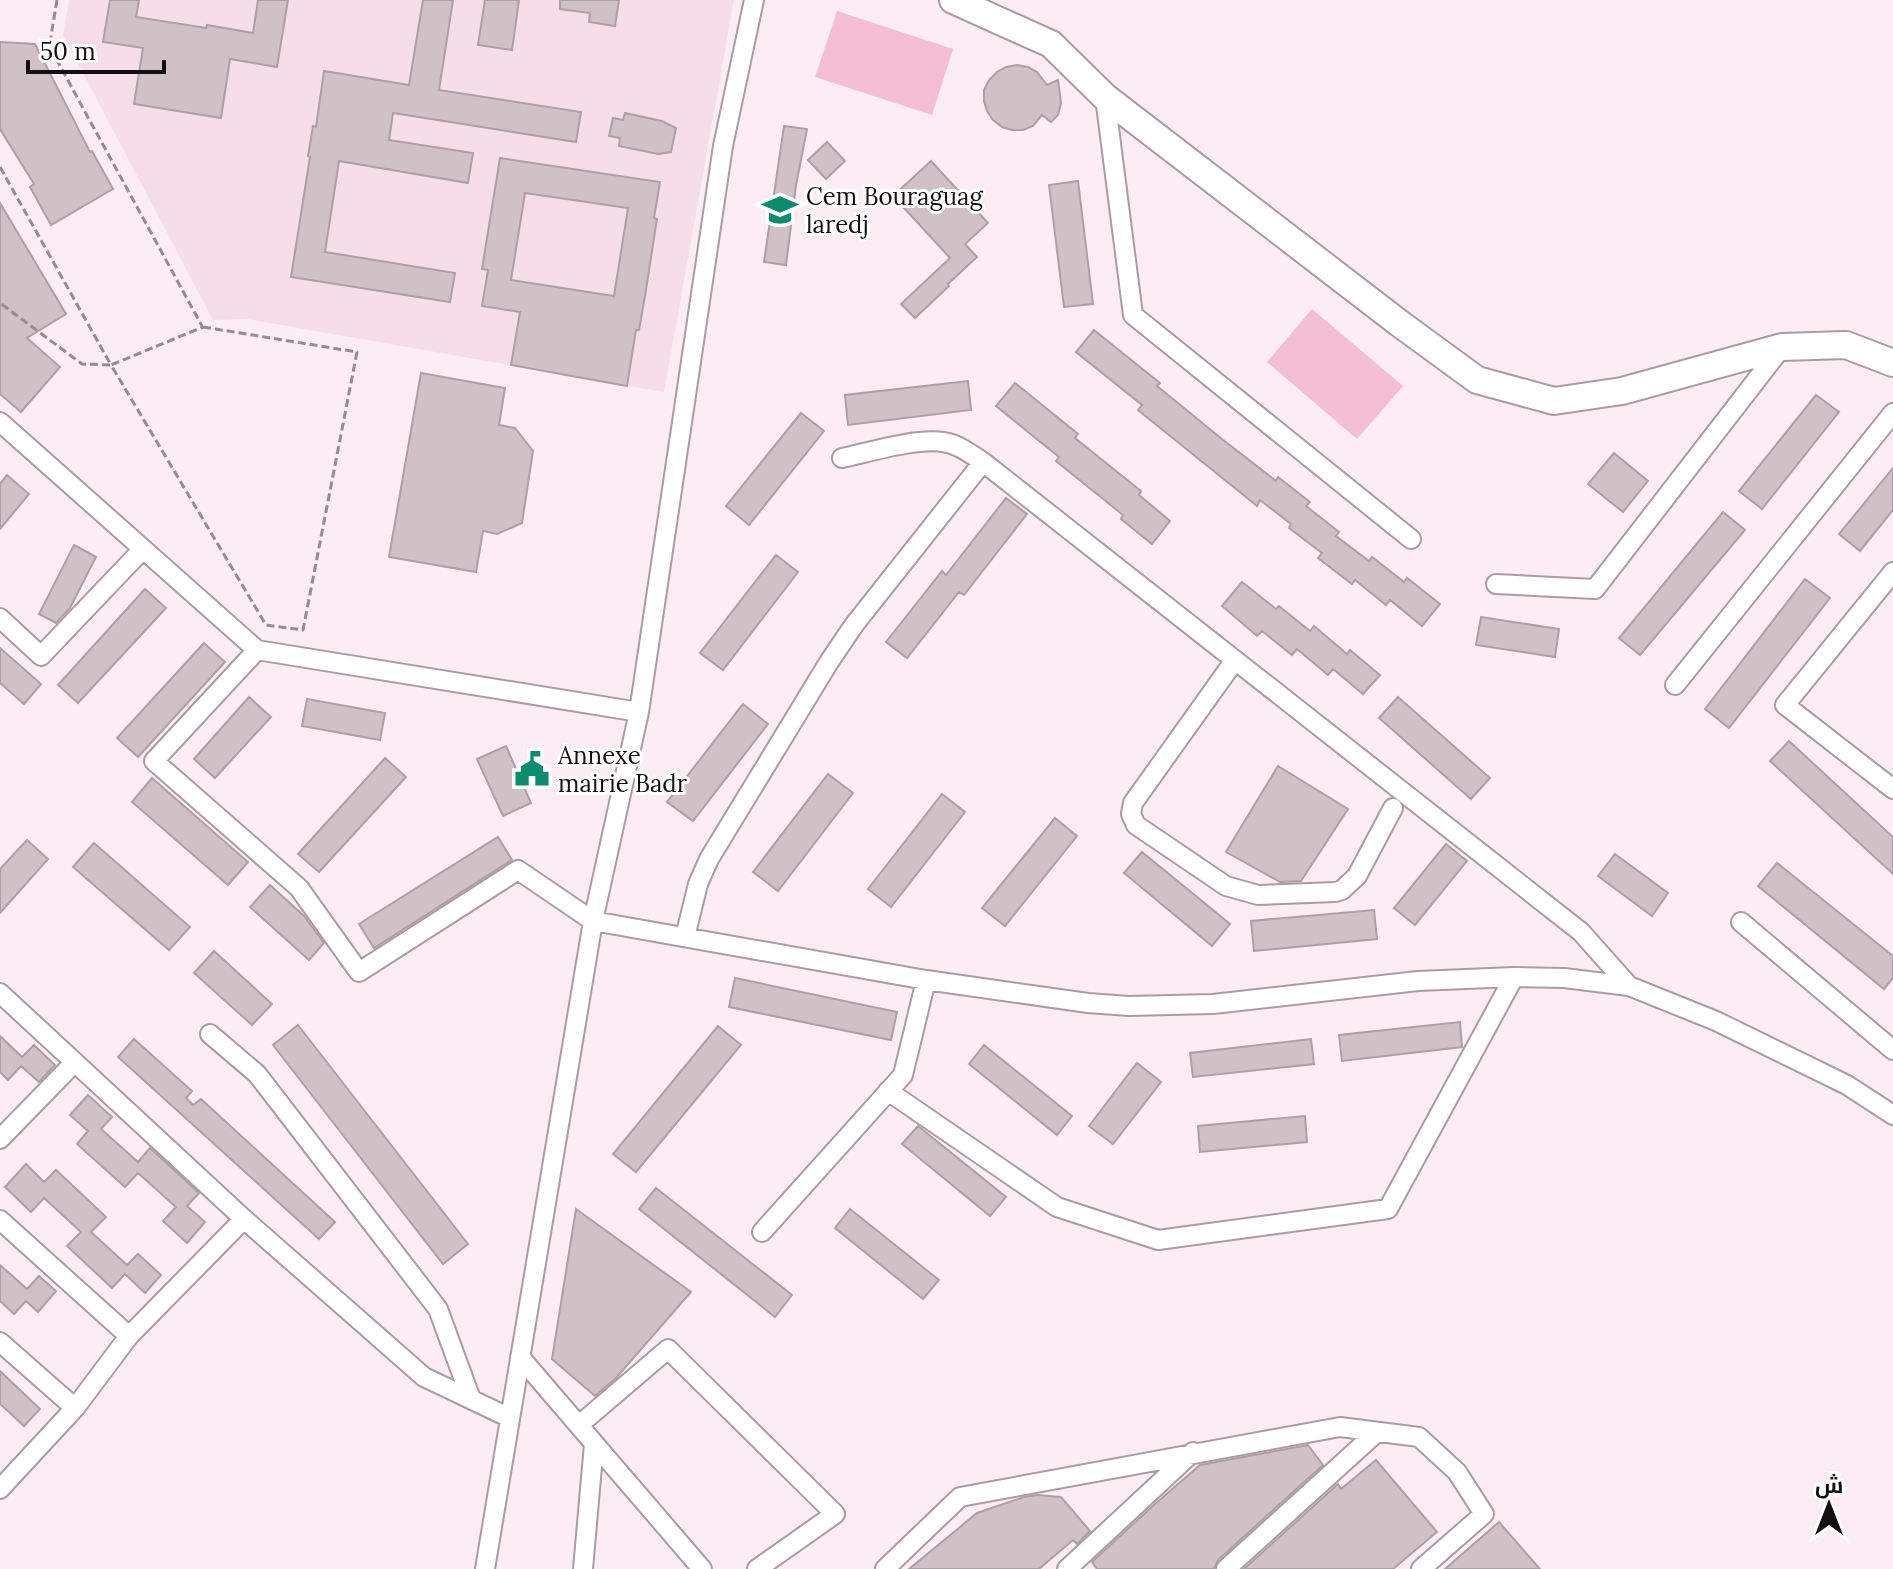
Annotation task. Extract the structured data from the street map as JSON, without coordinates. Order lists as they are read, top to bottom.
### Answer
{
  "places": {
    "school or university": ["Cem Bouraguag laredj"],
    "public building": ["Annexe mairie Badr"]
  },
  "scale_bar": "50 m",
  "north": "top"
}
